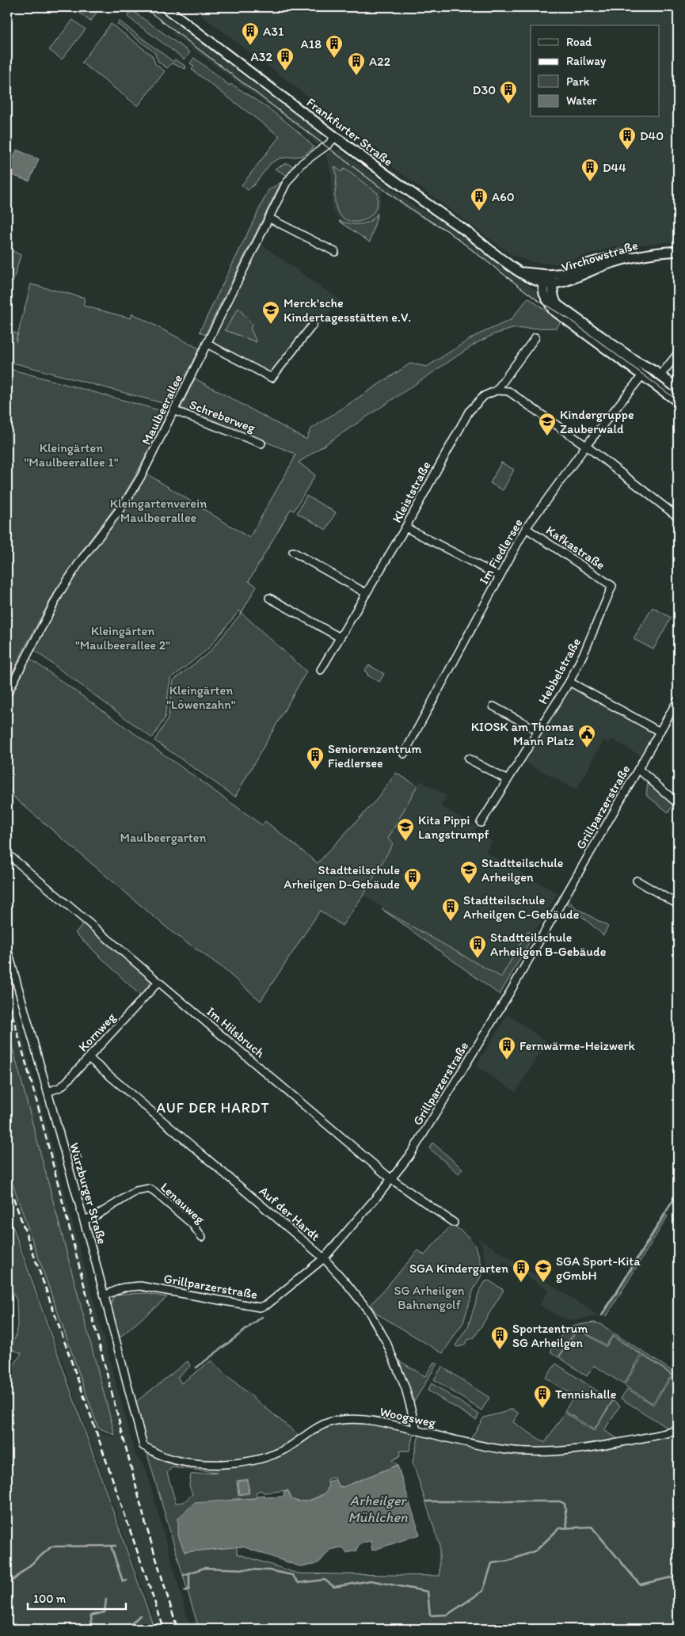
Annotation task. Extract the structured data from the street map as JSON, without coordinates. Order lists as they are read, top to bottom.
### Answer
{
  "streets": {
    "main road": ["Frankfurter Straße", "Virchowstraße"],
    "street": [
      "Maulbeerallee",
      "Schreberweg",
      "Kleiststraße",
      "Kafkastraße",
      "Im Fiedlersee",
      "Hebbelstraße",
      "Grillparzerstraße",
      "Kornweg",
      "Im Hilsbruch",
      "Würzburger Straße",
      "Lenauweg",
      "Auf der Hardt",
      "Woogsweg"
    ]
  },
  "crossings": [
    ["Frankfurter Straße", "Virchowstraße"],
    ["Frankfurter Straße", "Maulbeerallee"],
    ["Maulbeerallee", "Schreberweg"],
    ["Kafkastraße", "Im Fiedlersee"],
    ["Kafkastraße", "Hebbelstraße"],
    ["Grillparzerstraße", "Im Hilsbruch"],
    ["Grillparzerstraße", "Würzburger Straße"],
    ["Grillparzerstraße", "Auf der Hardt"],
    ["Kornweg", "Im Hilsbruch"],
    ["Kornweg", "Würzburger Straße"],
    ["Kornweg", "Auf der Hardt"],
    ["Würzburger Straße", "Lenauweg"],
    ["Würzburger Straße", "Woogsweg"],
    ["Auf der Hardt", "Woogsweg"]
  ],
  "districts": ["AUF DER HARDT"],
  "water": ["Arheilger Mühlchen"],
  "parks": [
    "Kleingärten \"Maulbeerallee 1\"",
    "Kleingartenverein Maulbeerallee",
    "Kleingärten \"Maulbeerallee 2\"",
    "Kleingärten \"Löwenzahn\"",
    "Maulbeergarten",
    "SG Arheilgen Bahnengolf"
  ],
  "places": {
    "building": [
      "A31",
      "A18",
      "A32",
      "A22",
      "D30",
      "D40",
      "D44",
      "A60",
      "Seniorenzentrum Fiedlersee",
      "Stadtteilschule Arheilgen D-Gebäude",
      "Stadtteilschule Arheilgen C-Gebäude",
      "Stadtteilschule Arheilgen B-Gebäude",
      "Fernwärme-Heizwerk",
      "SGA Kindergarten",
      "Sportzentrum SG Arheilgen",
      "Tennishalle"
    ],
    "school or university": [
      "Merck'sche Kindertagesstätten e.V.",
      "Kindergruppe Zauberwald",
      "Kita Pippi Langstrumpf",
      "Stadtteilschule Arheilgen",
      "SGA Sport-Kita gGmbH"
    ],
    "public building": ["KIOSK am Thomas Mann Platz"]
  },
  "legend": [
    "Road",
    "Railway",
    "Park",
    "Water"
  ],
  "scale_bar": "100 m"
}
